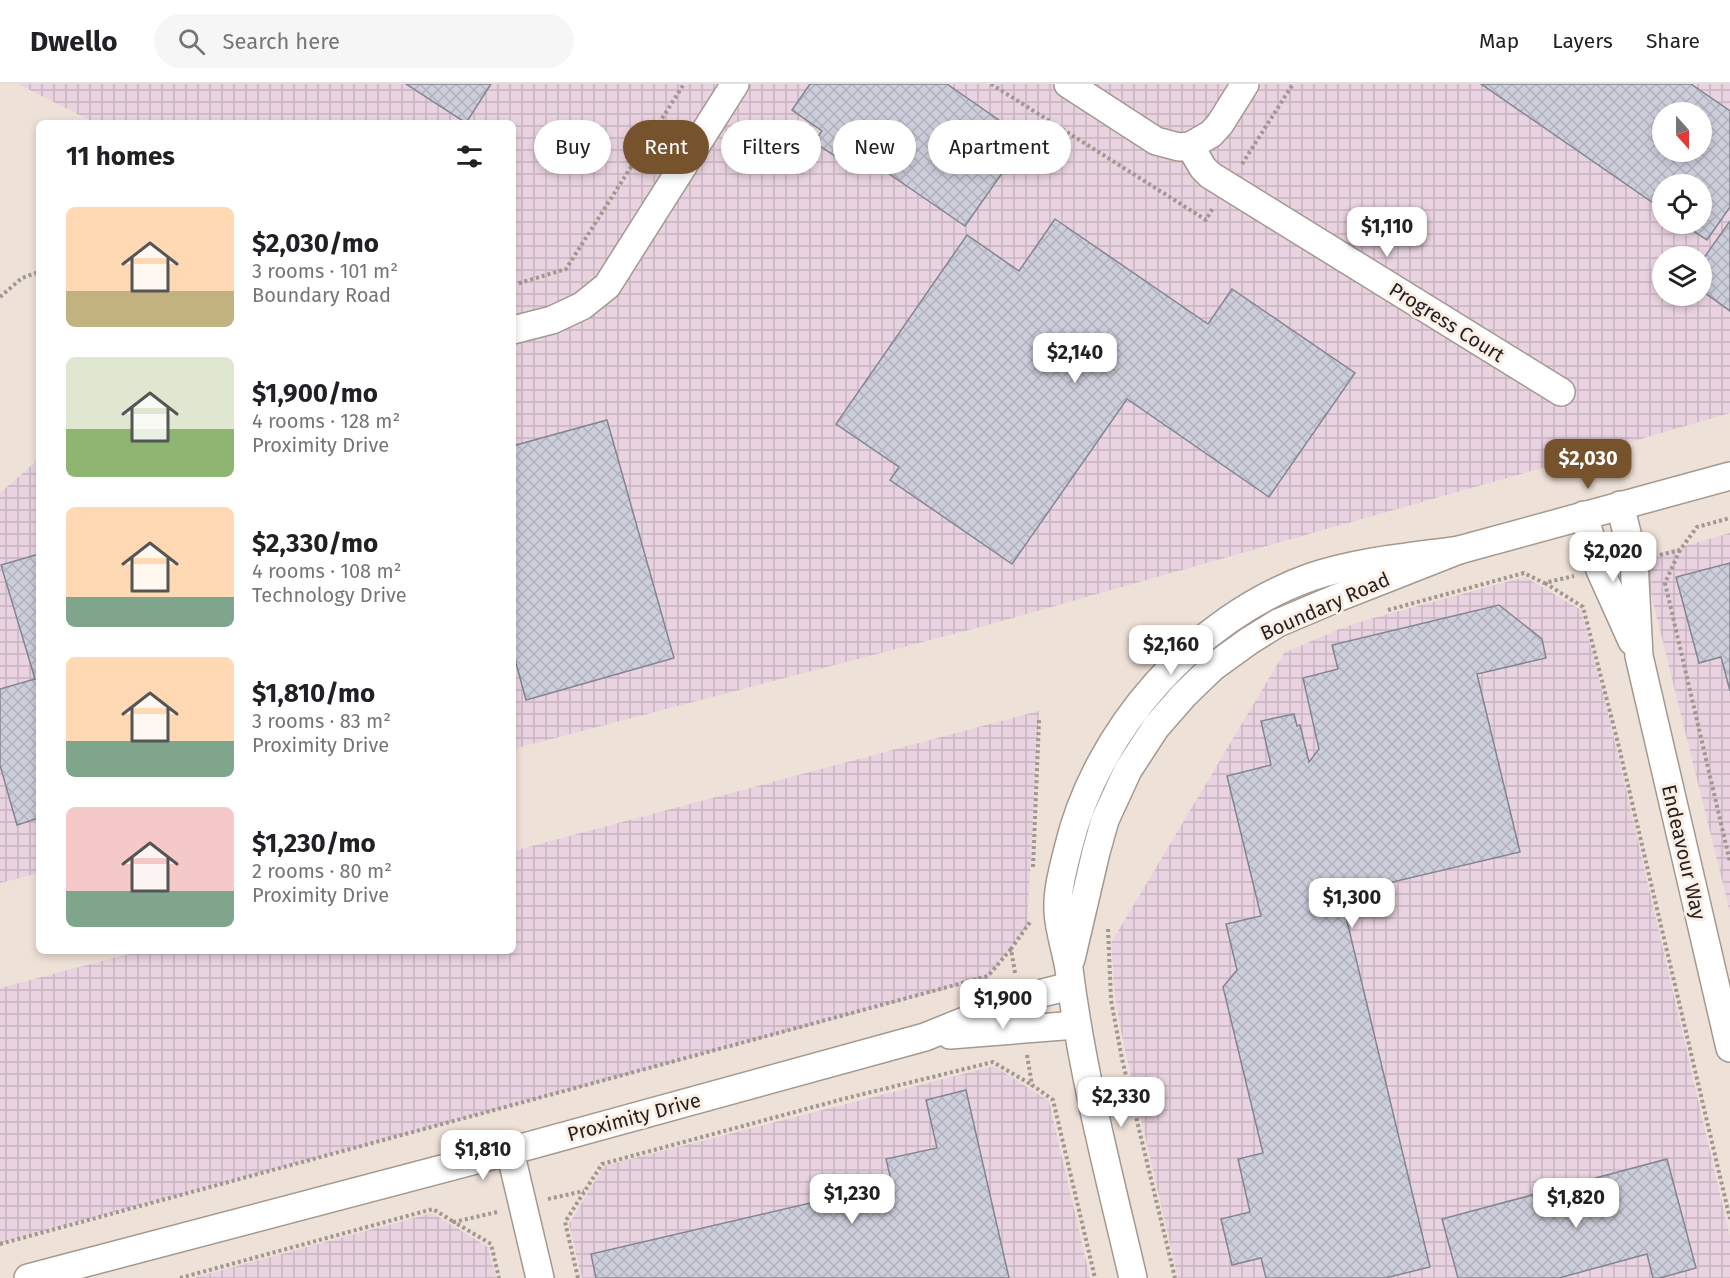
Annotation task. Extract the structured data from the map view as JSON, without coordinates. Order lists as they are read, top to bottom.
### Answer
{
  "streets": {
    "street": [
      "Progress Court",
      "Boundary Road",
      "Endeavour Way",
      "Proximity Drive"
    ]
  },
  "crossings": [
    ["Boundary Road", "Endeavour Way"],
    ["Boundary Road", "Proximity Drive"]
  ],
  "north": "bottom",
  "page": {
    "header": "Dwello",
    "search": "Search here",
    "nav": ["Map", "Layers", "Share"],
    "chip": [
      "Buy",
      "Rent",
      "Filters",
      "New",
      "Apartment"
    ],
    "heading": "11 homes",
    "list": [
      {
        "name": "$2,030/mo",
        "note": "3 rooms · 101 m² · Boundary Road"
      },
      {
        "name": "$1,900/mo",
        "note": "4 rooms · 128 m² · Proximity Drive"
      },
      {
        "name": "$2,330/mo",
        "note": "4 rooms · 108 m² · Technology Drive"
      },
      {
        "name": "$1,810/mo",
        "note": "3 rooms · 83 m² · Proximity Drive"
      },
      {
        "name": "$1,230/mo",
        "note": "2 rooms · 80 m² · Proximity Drive"
      }
    ],
    "price": [
      "$1,110",
      "$2,140",
      "$2,030",
      "$2,020",
      "$2,160",
      "$1,300",
      "$1,900",
      "$2,330",
      "$1,810",
      "$1,230",
      "$1,820"
    ]
  }
}
